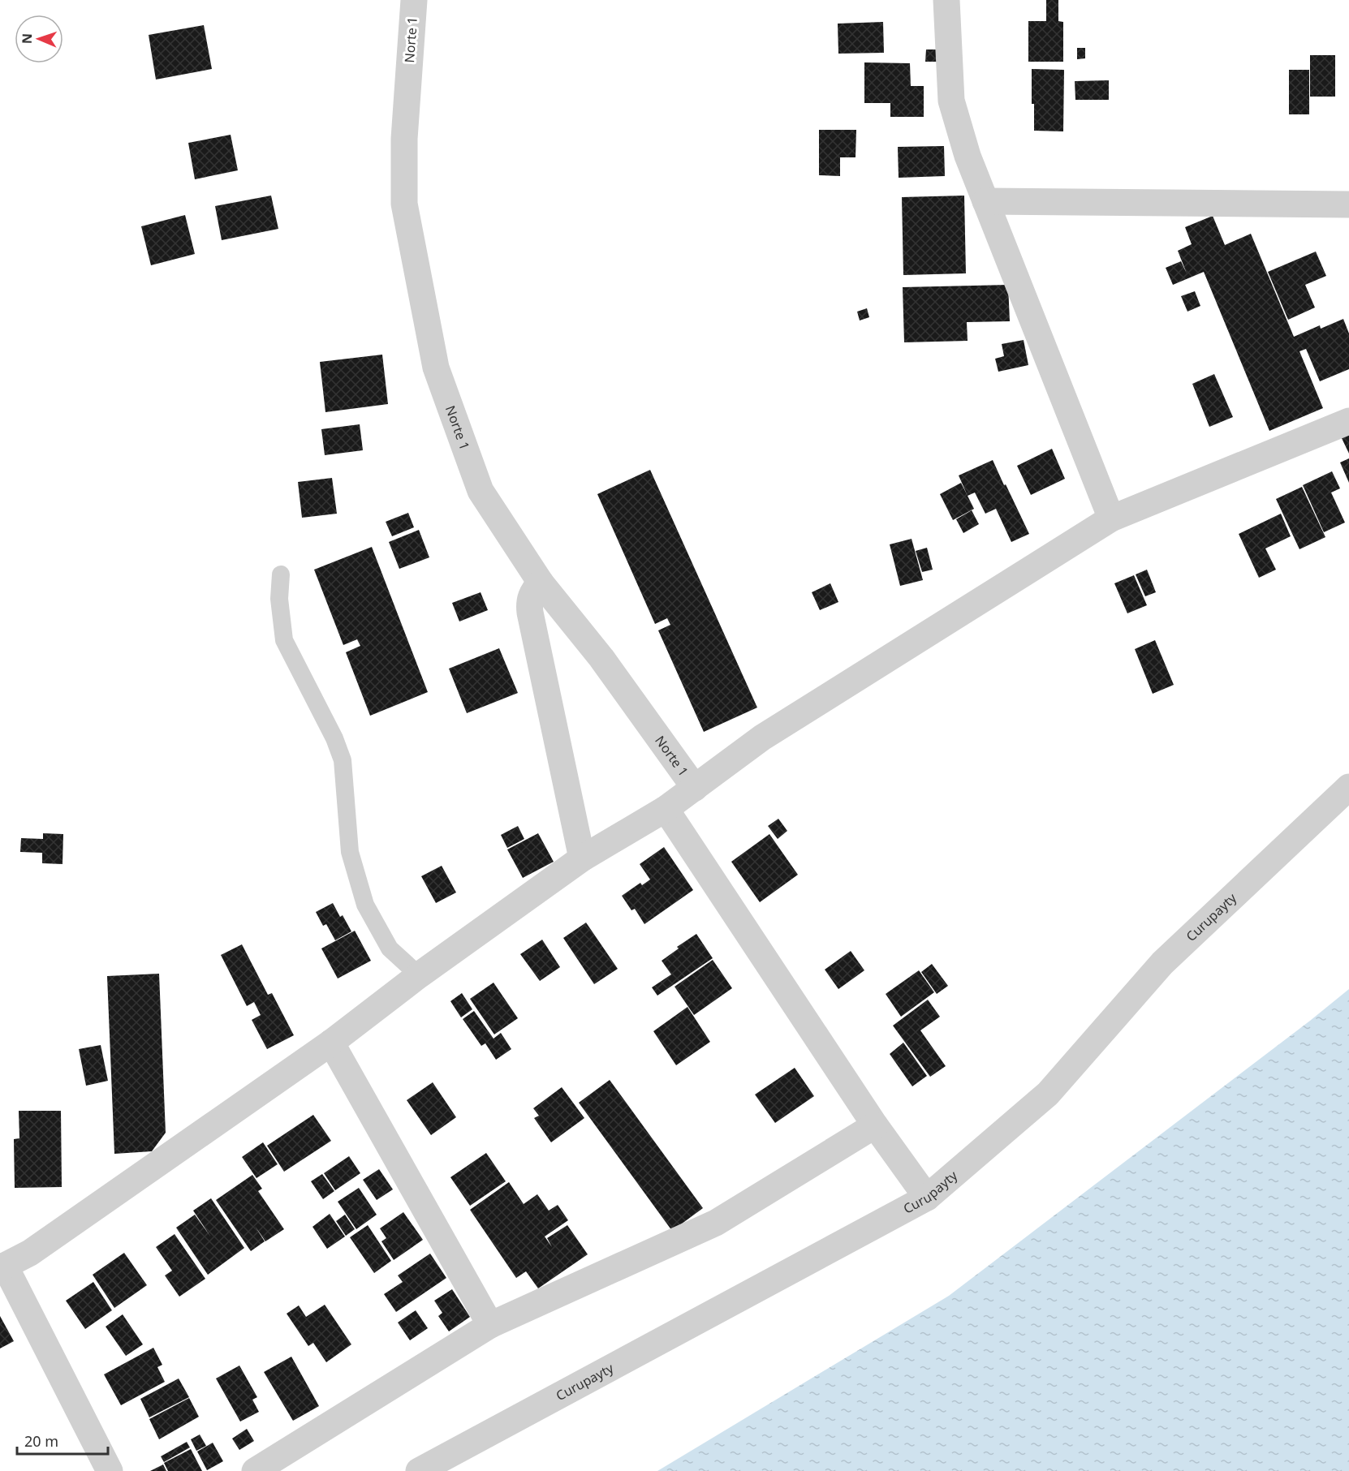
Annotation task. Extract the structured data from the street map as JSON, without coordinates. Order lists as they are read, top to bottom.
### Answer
{
  "streets": {
    "street": ["Norte 1", "Curupayty"]
  },
  "scale_bar": "20 m",
  "north": "left"
}
